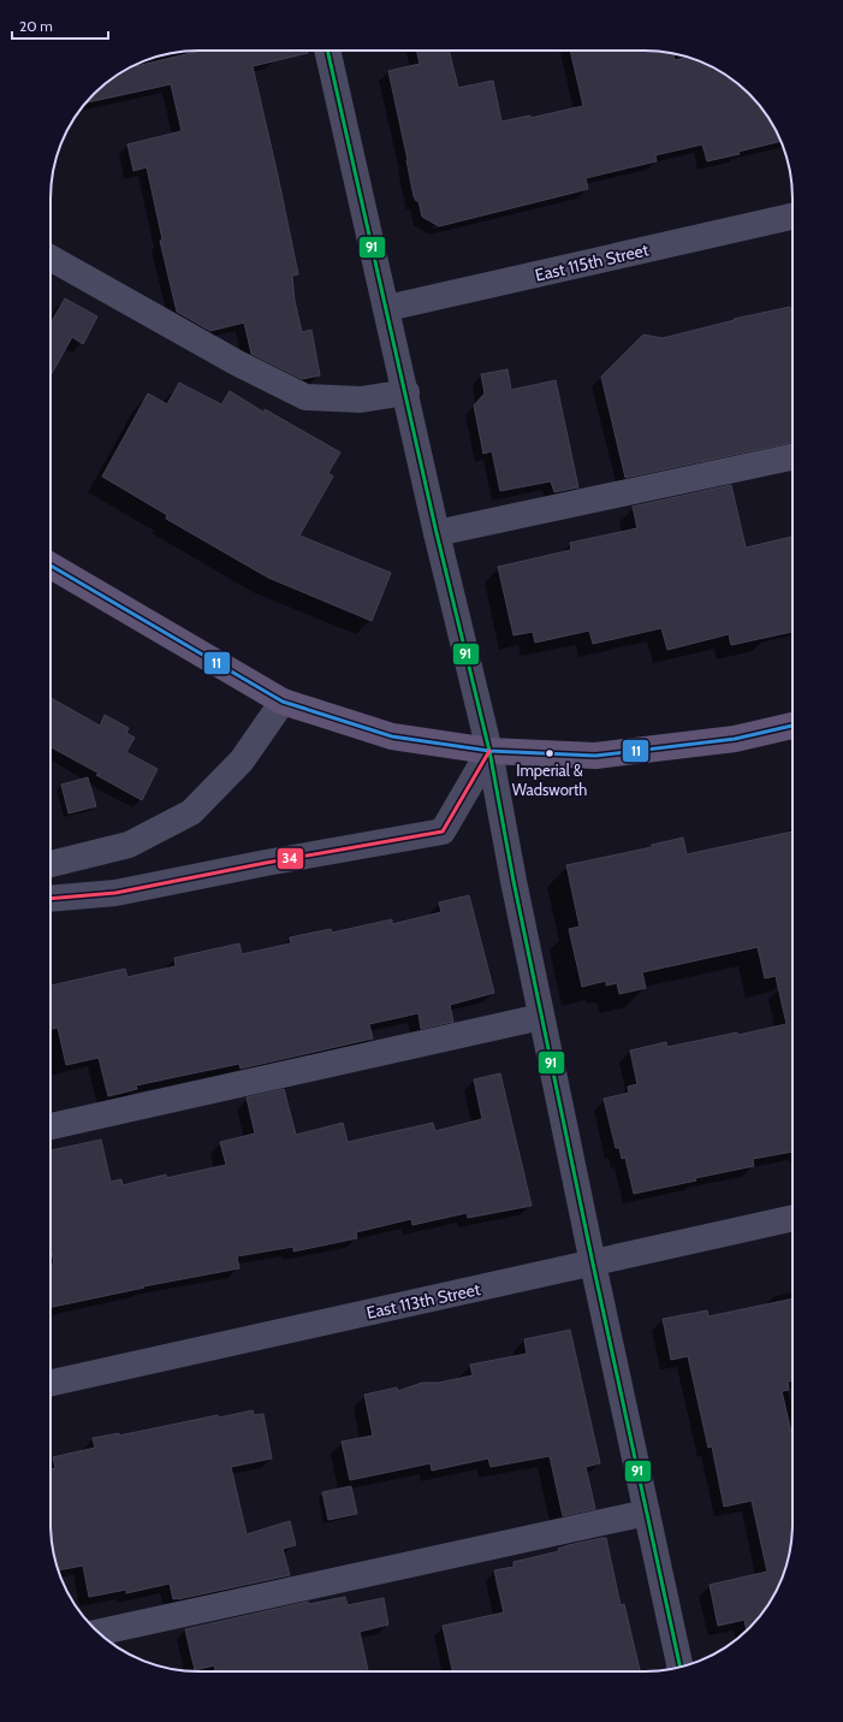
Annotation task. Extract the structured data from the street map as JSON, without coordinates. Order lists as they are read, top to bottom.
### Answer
{
  "streets": {
    "street": ["East 115th Street", "East 113th Street"]
  },
  "places": ["Imperial & Wadsworth"],
  "lines": ["transit line 91", "transit line 11", "transit line 34"],
  "scale_bar": "20 m"
}
